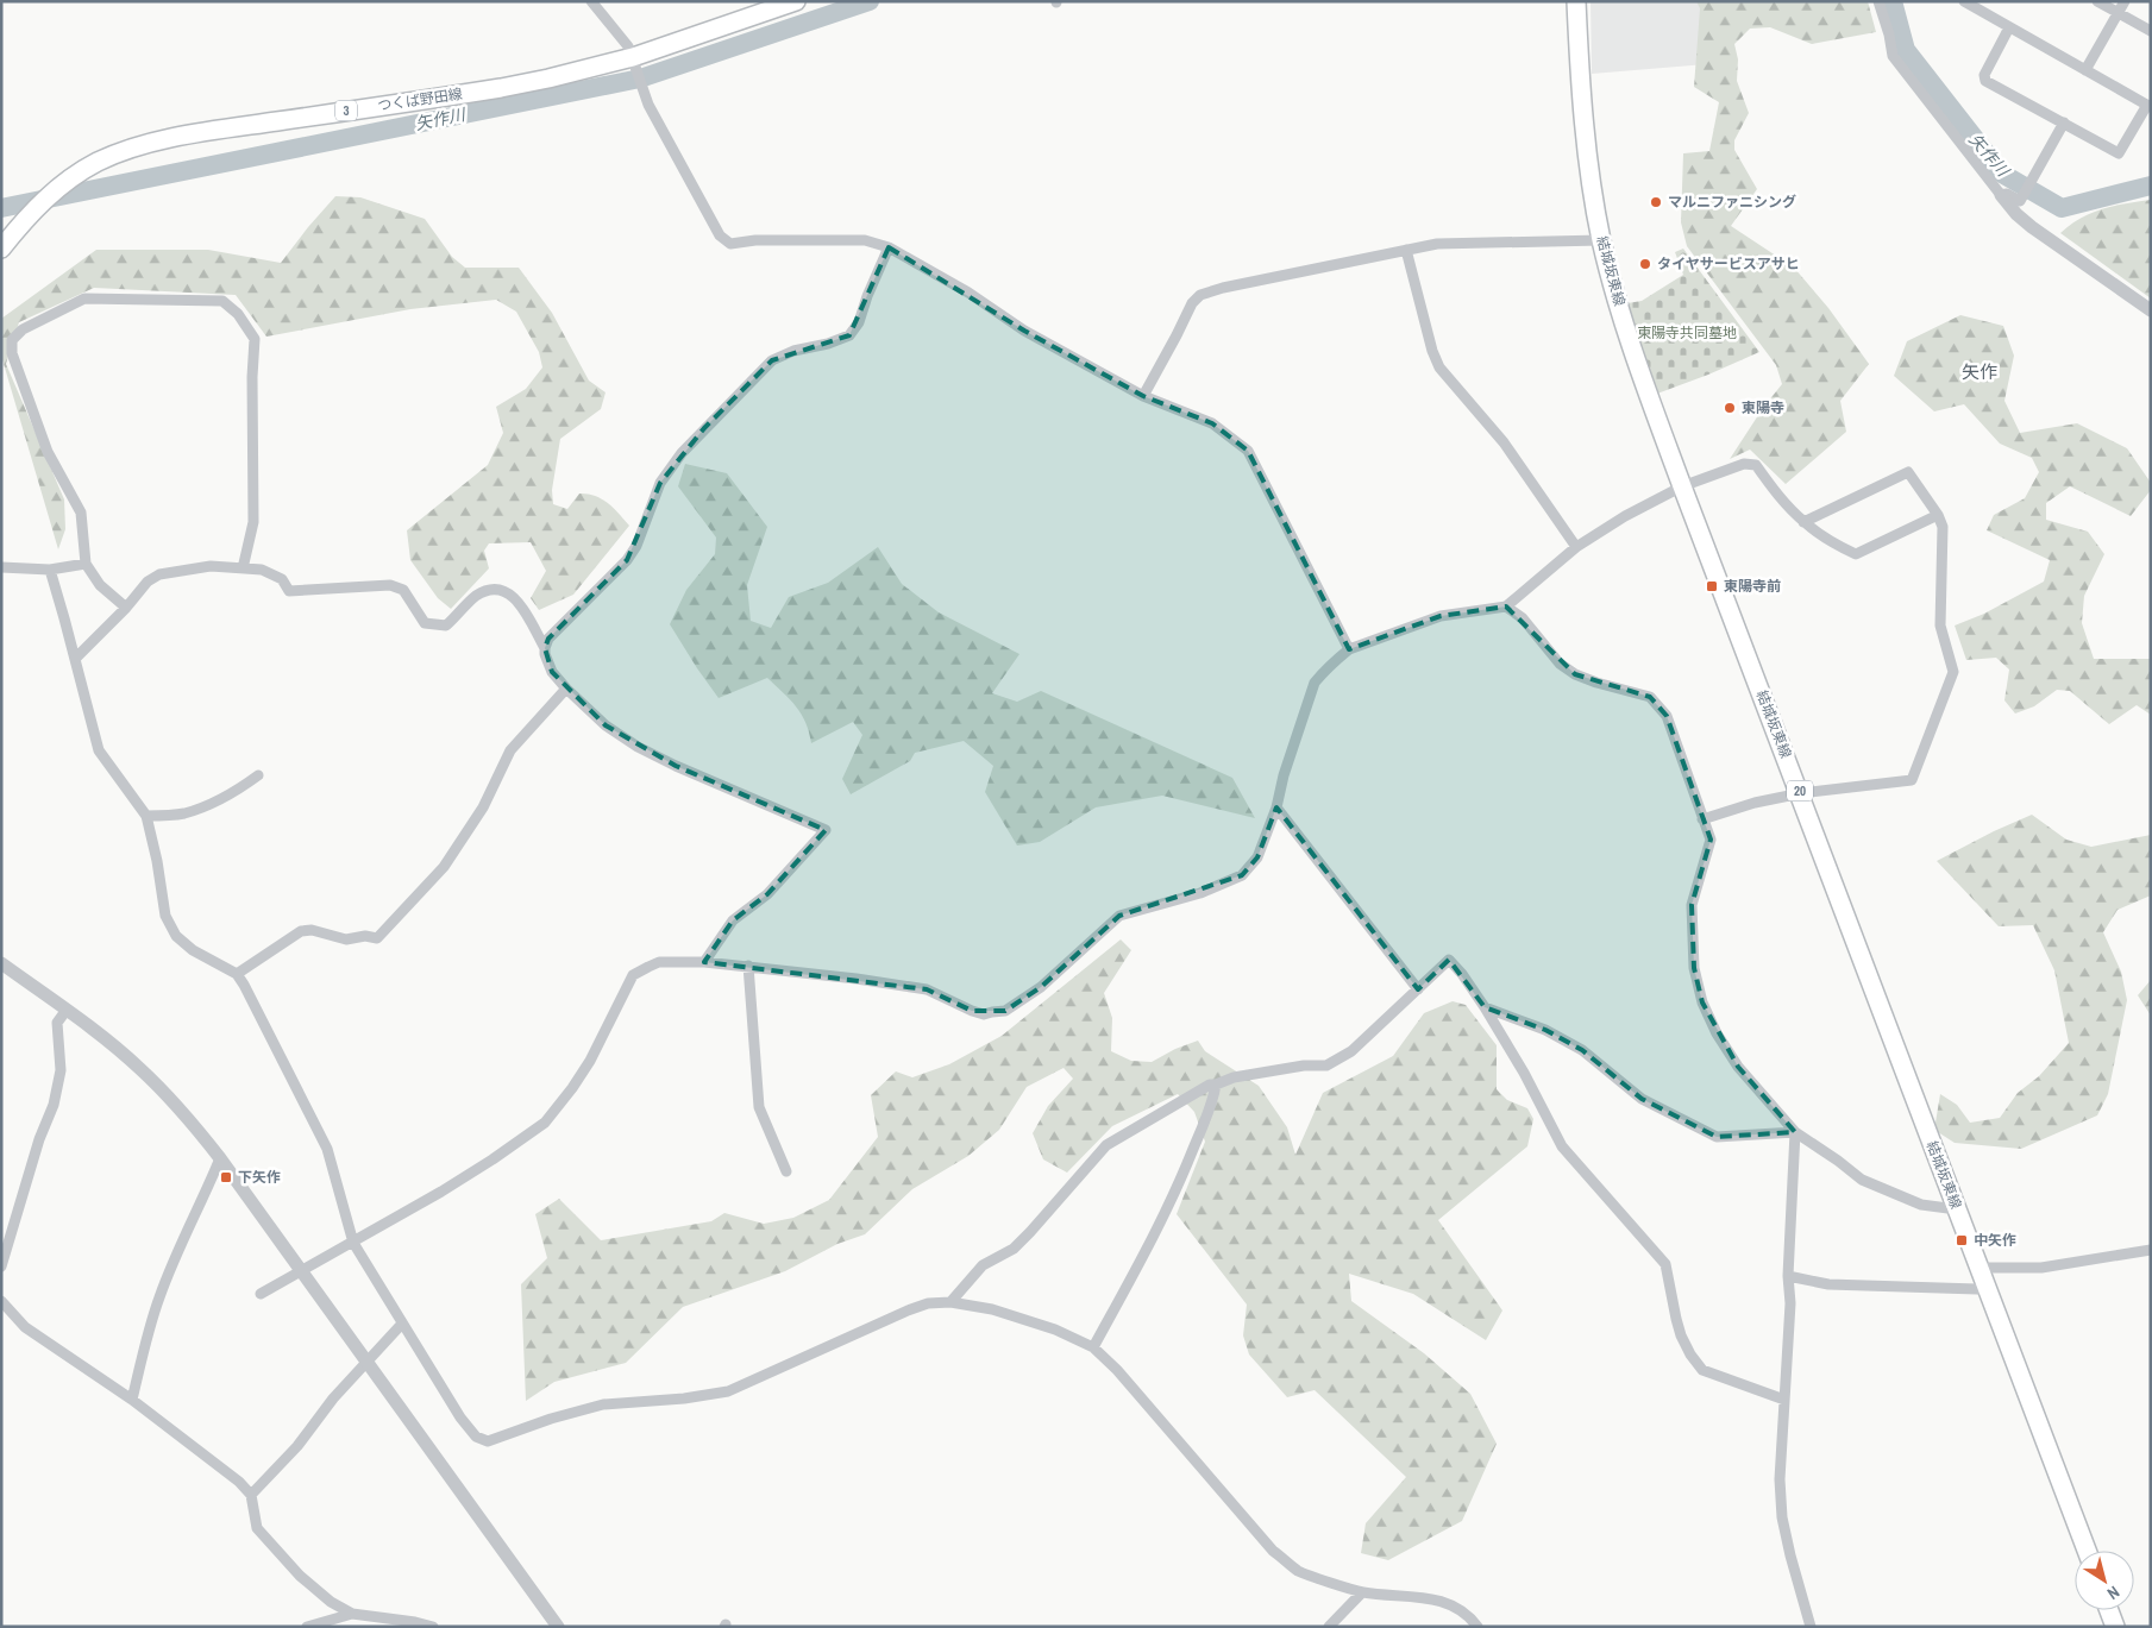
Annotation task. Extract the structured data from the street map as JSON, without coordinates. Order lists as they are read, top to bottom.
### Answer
{
  "streets": {
    "main road": [
      "つくば野田線",
      "3",
      "結城坂東線",
      "20"
    ]
  },
  "districts": ["矢作"],
  "water": ["矢作川"],
  "parks": ["東陽寺共同墓地"],
  "places": {
    "other": ["マルニファニシング", "タイヤサービスアサヒ", "東陽寺"],
    "transit": ["東陽寺前", "下矢作", "中矢作"]
  },
  "north": "bottom right"
}
